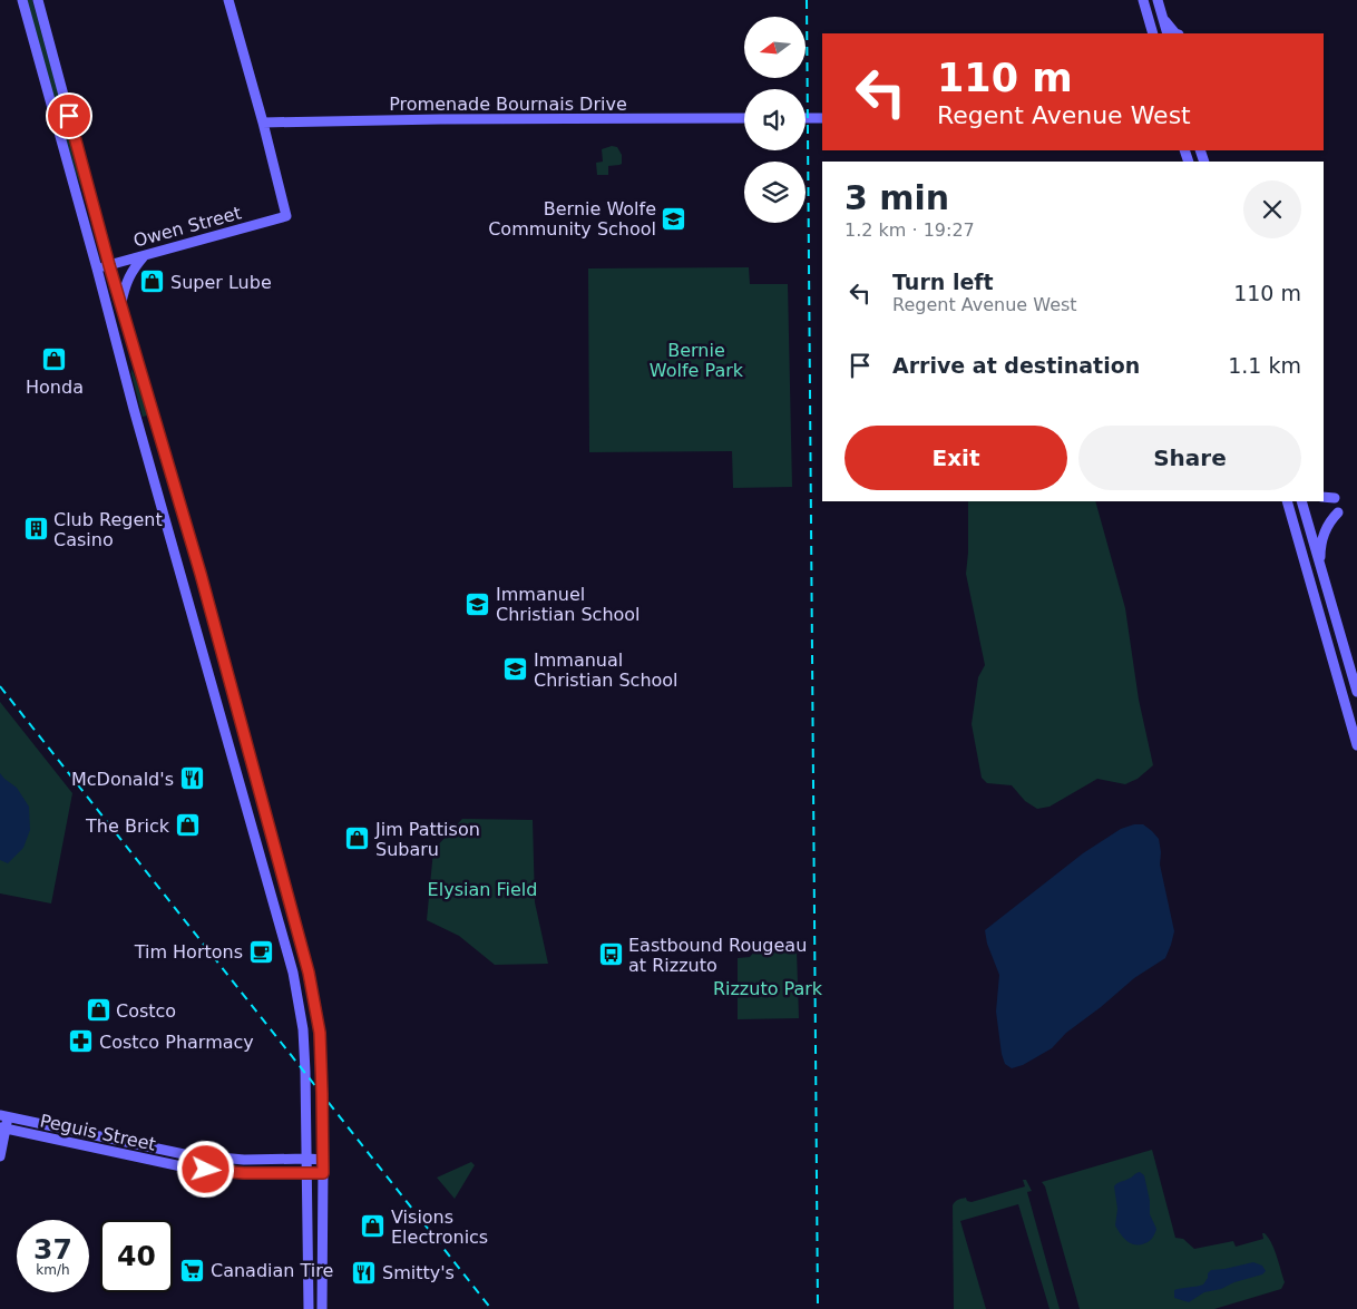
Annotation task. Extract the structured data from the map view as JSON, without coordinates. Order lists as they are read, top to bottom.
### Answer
{
  "streets": {
    "main road": ["Promenade Bournais Drive", "Owen Street", "Peguis Street"]
  },
  "crossings": [
    ["Promenade Bournais Drive", "Owen Street"]
  ],
  "parks": ["Bernie Wolfe Park", "Elysian Field", "Rizzuto Park"],
  "places": {
    "school or university": ["Bernie Wolfe Community School", "Immanuel Christian School", "Immanual Christian School"],
    "shop": [
      "Super Lube",
      "Honda",
      "The Brick",
      "Jim Pattison Subaru",
      "Costco",
      "Visions Electronics"
    ],
    "building": ["Club Regent Casino"],
    "restaurant": ["McDonald's", "Smitty's"],
    "cafe": ["Tim Hortons"],
    "bus stop": ["Eastbound Rougeau at Rizzuto"],
    "pharmacy": ["Costco Pharmacy"],
    "supermarket": ["Canadian Tire"]
  },
  "north": "left",
  "page": {
    "turn": ["110 m", "Regent Avenue West"],
    "heading": ["3 min", "1.2 km · 19:27"],
    "list": [
      {
        "name": "Turn left",
        "note": "Regent Avenue West",
        "value": "110 m"
      },
      {
        "name": "Arrive at destination",
        "value": "1.1 km"
      }
    ],
    "buttons": ["Exit", "Share"],
    "speed": "37 km/h",
    "limit": "40"
  }
}
